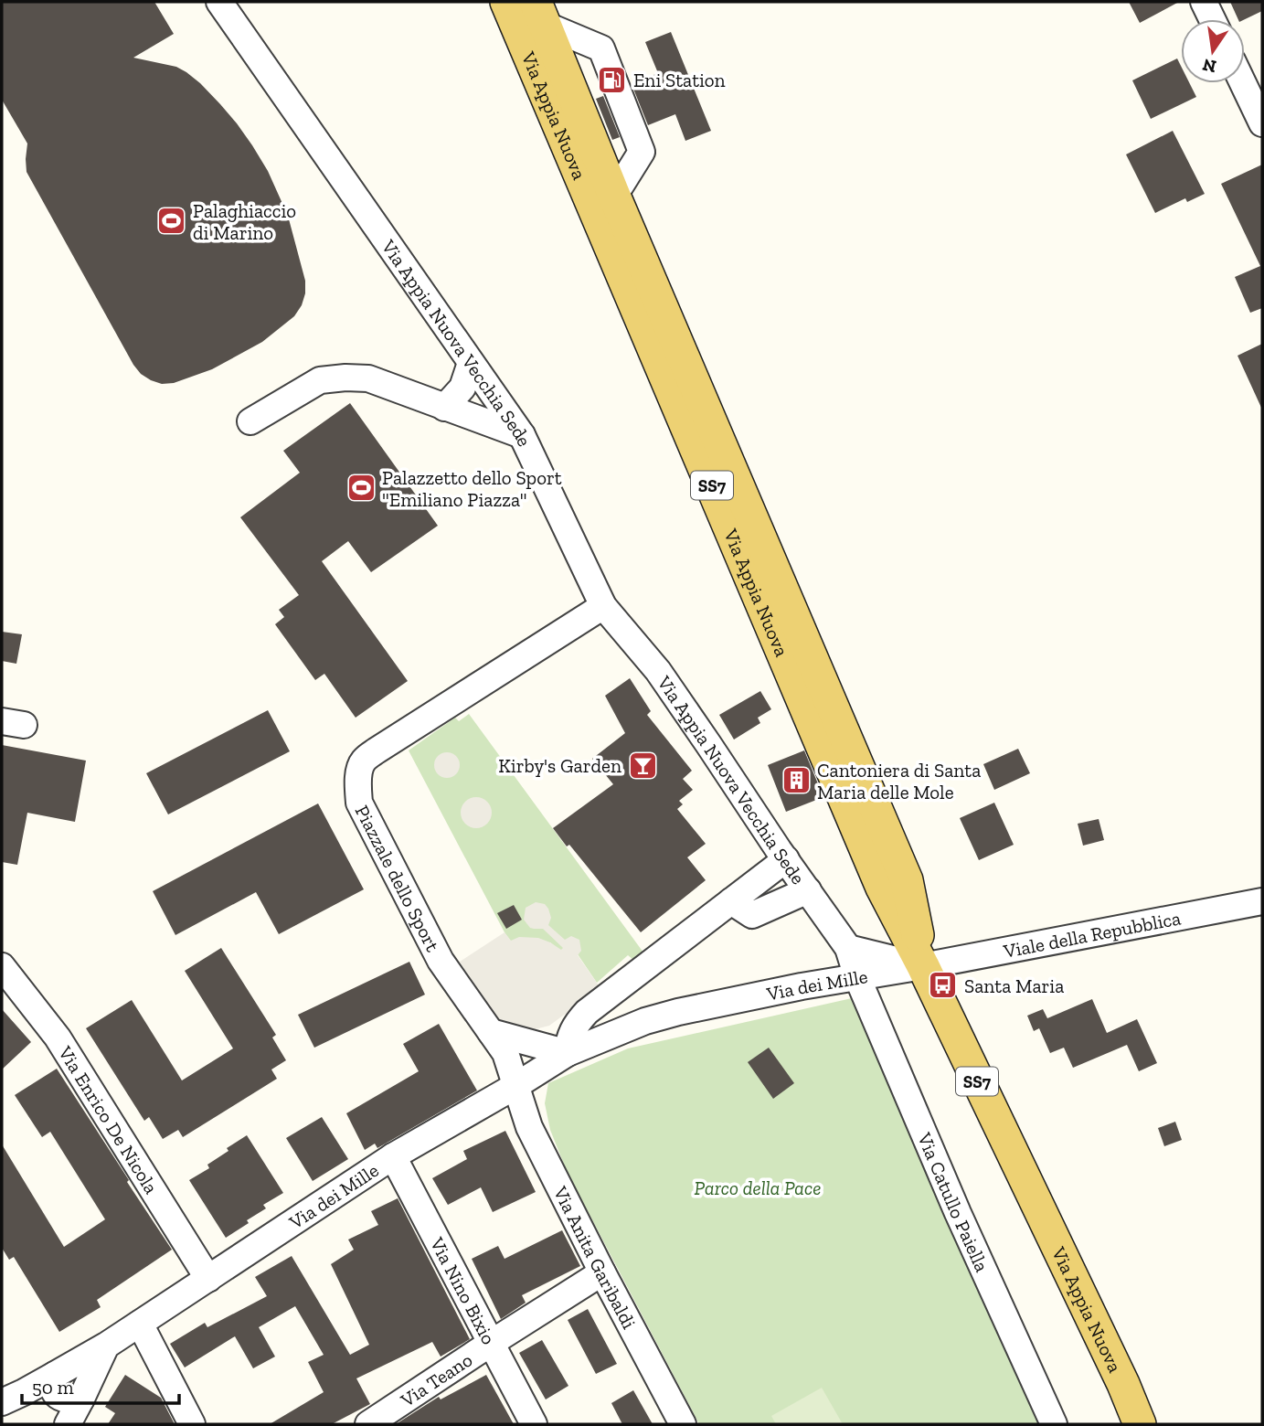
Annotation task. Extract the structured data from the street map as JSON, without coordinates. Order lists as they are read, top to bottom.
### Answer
{
  "streets": {
    "main road": ["Via Appia Nuova", "SS7"],
    "street": [
      "Via Appia Nuova Vecchia Sede",
      "Piazzale dello Sport",
      "Viale della Repubblica",
      "Via dei Mille",
      "Via Enrico De Nicola",
      "Via Catullo Paiella",
      "Via Anita Garibaldi",
      "Via Nino Bixio",
      "Via Teano"
    ]
  },
  "crossings": [
    ["Via Appia Nuova", "Viale della Repubblica"],
    ["Via Appia Nuova", "Via dei Mille"],
    ["Via Appia Nuova Vecchia Sede", "Piazzale dello Sport"],
    ["Via Appia Nuova Vecchia Sede", "Via dei Mille"],
    ["Via Appia Nuova Vecchia Sede", "Via Catullo Paiella"],
    ["Piazzale dello Sport", "Via dei Mille"],
    ["Piazzale dello Sport", "Via Anita Garibaldi"],
    ["Viale della Repubblica", "Via dei Mille"],
    ["Via dei Mille", "Via Enrico De Nicola"],
    ["Via dei Mille", "Via Catullo Paiella"],
    ["Via dei Mille", "Via Anita Garibaldi"],
    ["Via dei Mille", "Via Nino Bixio"],
    ["Via Anita Garibaldi", "Via Teano"],
    ["Via Nino Bixio", "Via Teano"]
  ],
  "parks": ["Parco della Pace"],
  "places": {
    "fuel station": ["Eni Station"],
    "sports": ["Palaghiaccio di Marino", "Palazzetto dello Sport \"Emiliano Piazza\""],
    "bar": ["Kirby's Garden"],
    "building": ["Cantoniera di Santa Maria delle Mole"],
    "bus stop": ["Santa Maria"]
  },
  "scale_bar": "50 m",
  "north": "bottom"
}
